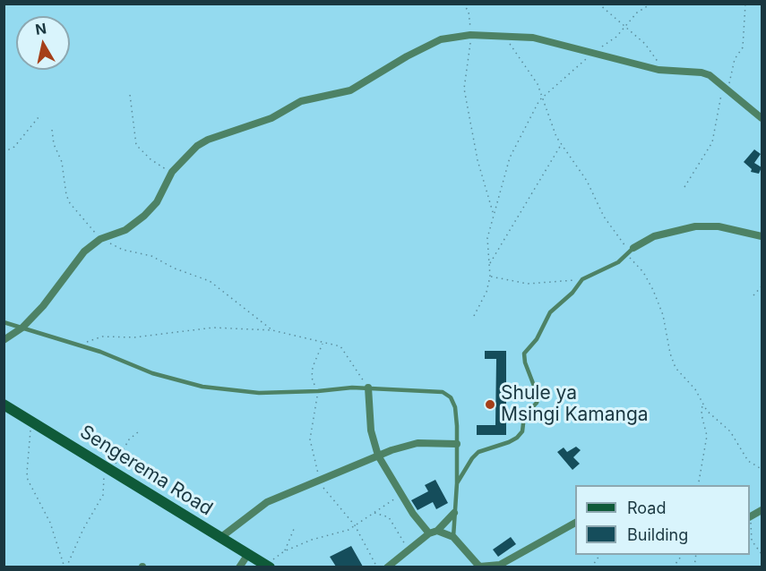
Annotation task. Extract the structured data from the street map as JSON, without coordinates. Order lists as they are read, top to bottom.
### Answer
{
  "streets": {
    "main road": ["Sengerema Road"]
  },
  "places": ["Shule ya Msingi Kamanga"],
  "legend": ["Road", "Building"],
  "north": "top"
}
